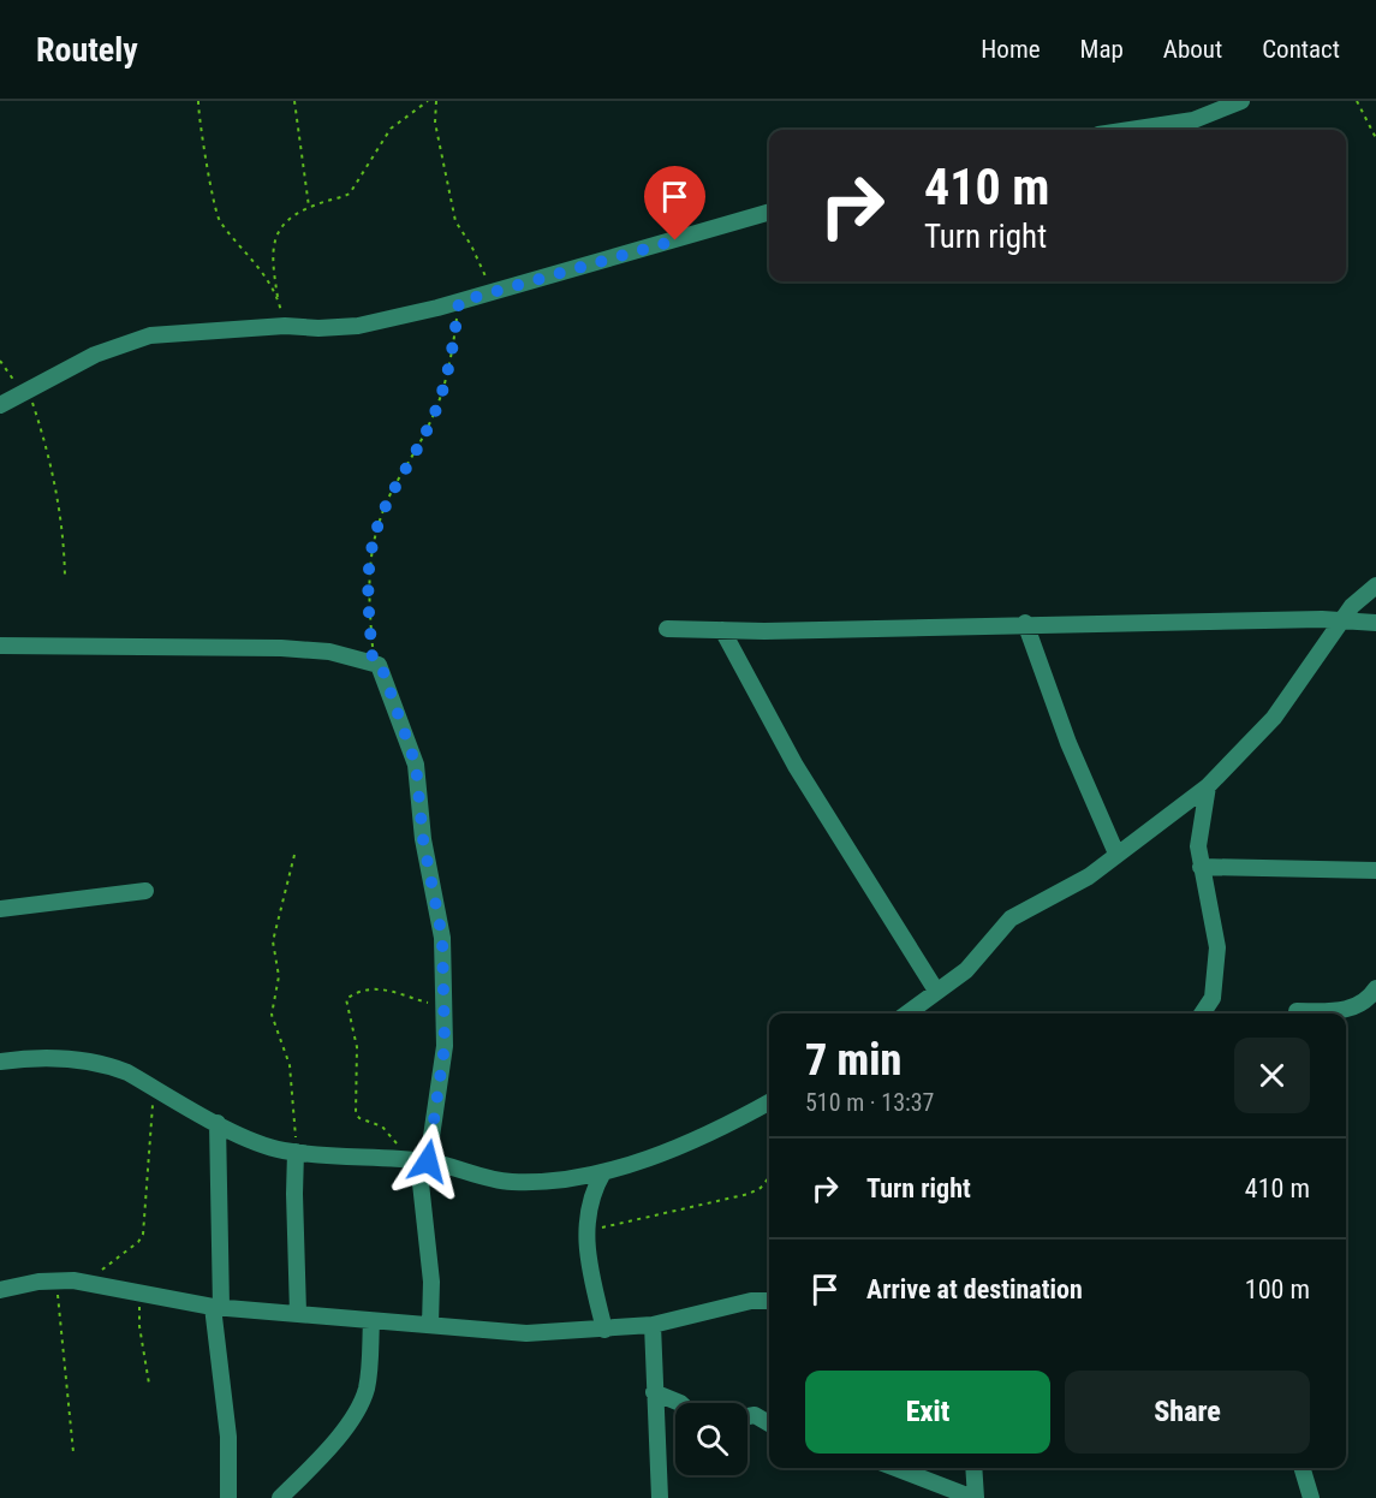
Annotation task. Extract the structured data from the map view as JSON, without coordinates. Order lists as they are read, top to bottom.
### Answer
{
  "page": {
    "header": "Routely",
    "nav": [
      "Home",
      "Map",
      "About",
      "Contact"
    ],
    "turn": ["410 m", "Turn right"],
    "heading": ["7 min", "510 m · 13:37"],
    "list": [
      {
        "name": "Turn right",
        "value": "410 m"
      },
      {
        "name": "Arrive at destination",
        "value": "100 m"
      }
    ],
    "buttons": ["Exit", "Share"]
  }
}
